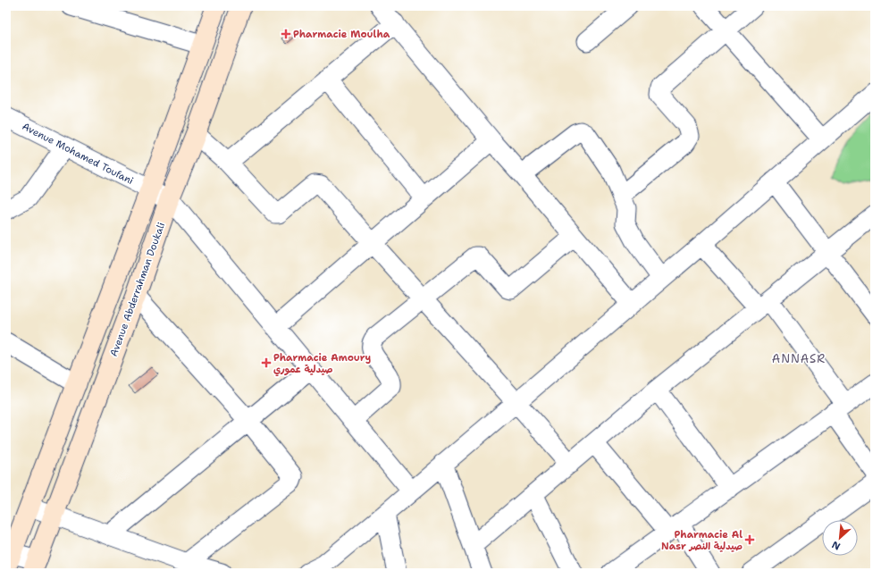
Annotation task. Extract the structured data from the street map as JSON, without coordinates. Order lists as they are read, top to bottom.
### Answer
{
  "streets": {
    "main road": ["Avenue Abderrahman Doukali"],
    "street": ["Avenue Mohamed Toufani"]
  },
  "crossings": [
    ["Avenue Mohamed Toufani", "Avenue Abderrahman Doukali"]
  ],
  "districts": ["ANNASR"],
  "places": {
    "health": ["Pharmacie Moulha", "Pharmacie Amoury صيدلية عموري", "Pharmacie Al Nasr صيدلية النصر"]
  },
  "north": "bottom left"
}
